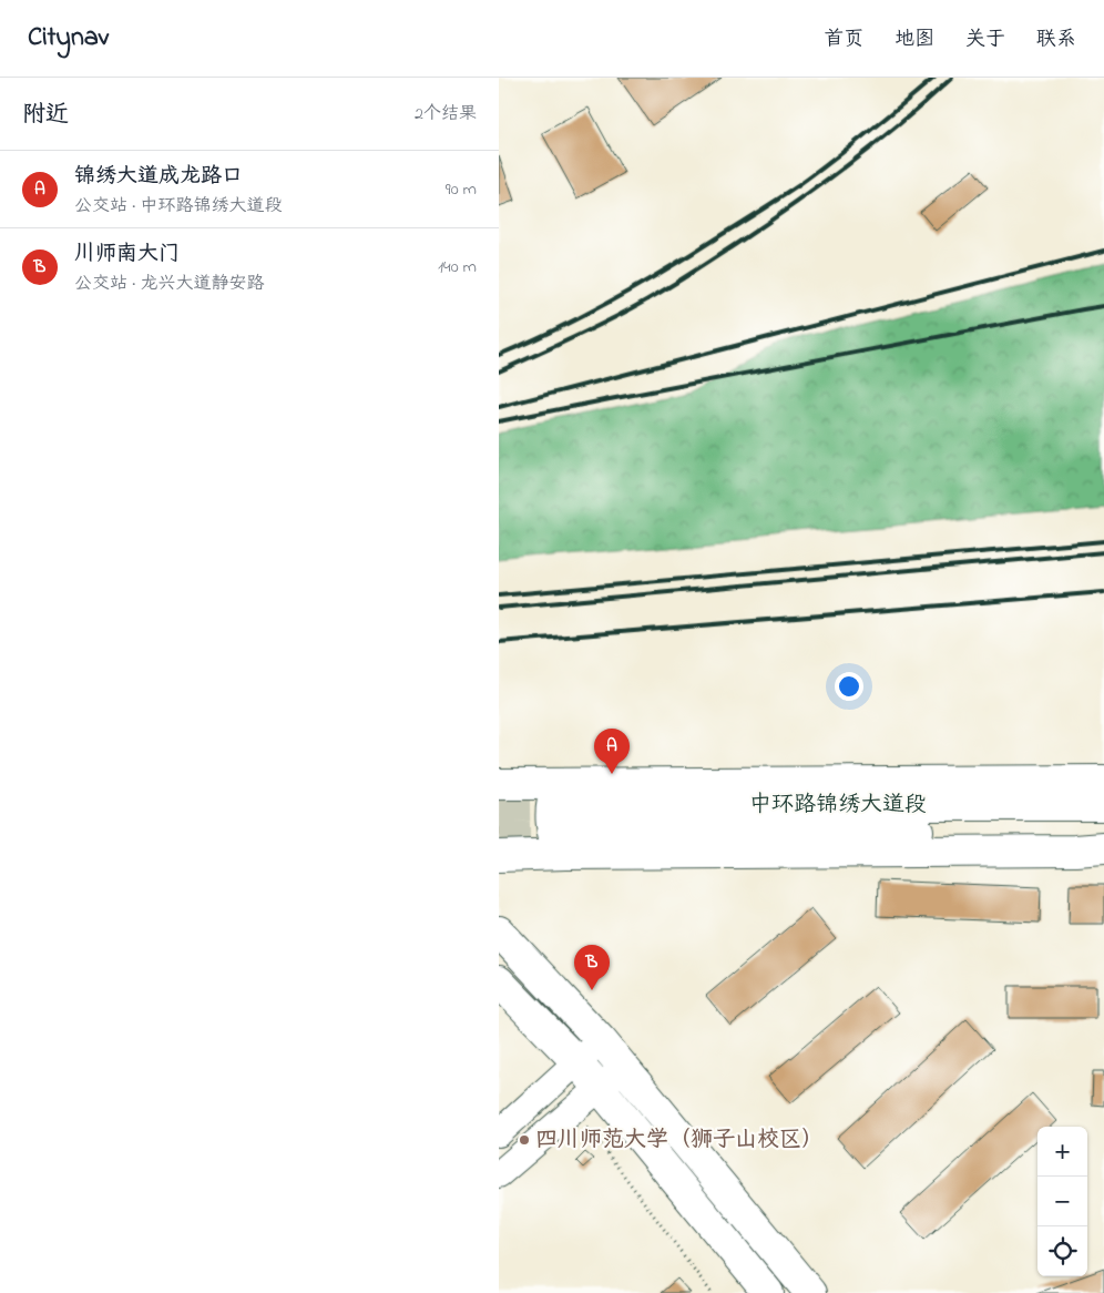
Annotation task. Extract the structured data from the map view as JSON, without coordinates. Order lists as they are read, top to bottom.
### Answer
{
  "streets": {
    "main road": ["中环路锦绣大道段"]
  },
  "places": ["四川师范大学（狮子山校区）"],
  "page": {
    "header": "Citynav",
    "nav": [
      "首页",
      "地图",
      "关于",
      "联系"
    ],
    "heading": ["附近", "2个结果"],
    "list": [
      {
        "mark": "A",
        "name": "锦绣大道成龙路口",
        "note": "公交站 · 中环路锦绣大道段",
        "value": "90 m"
      },
      {
        "mark": "B",
        "name": "川师南大门",
        "note": "公交站 · 龙兴大道静安路",
        "value": "140 m"
      }
    ],
    "pins": ["A", "B"],
    "map_buttons": ["+", "−"]
  }
}
